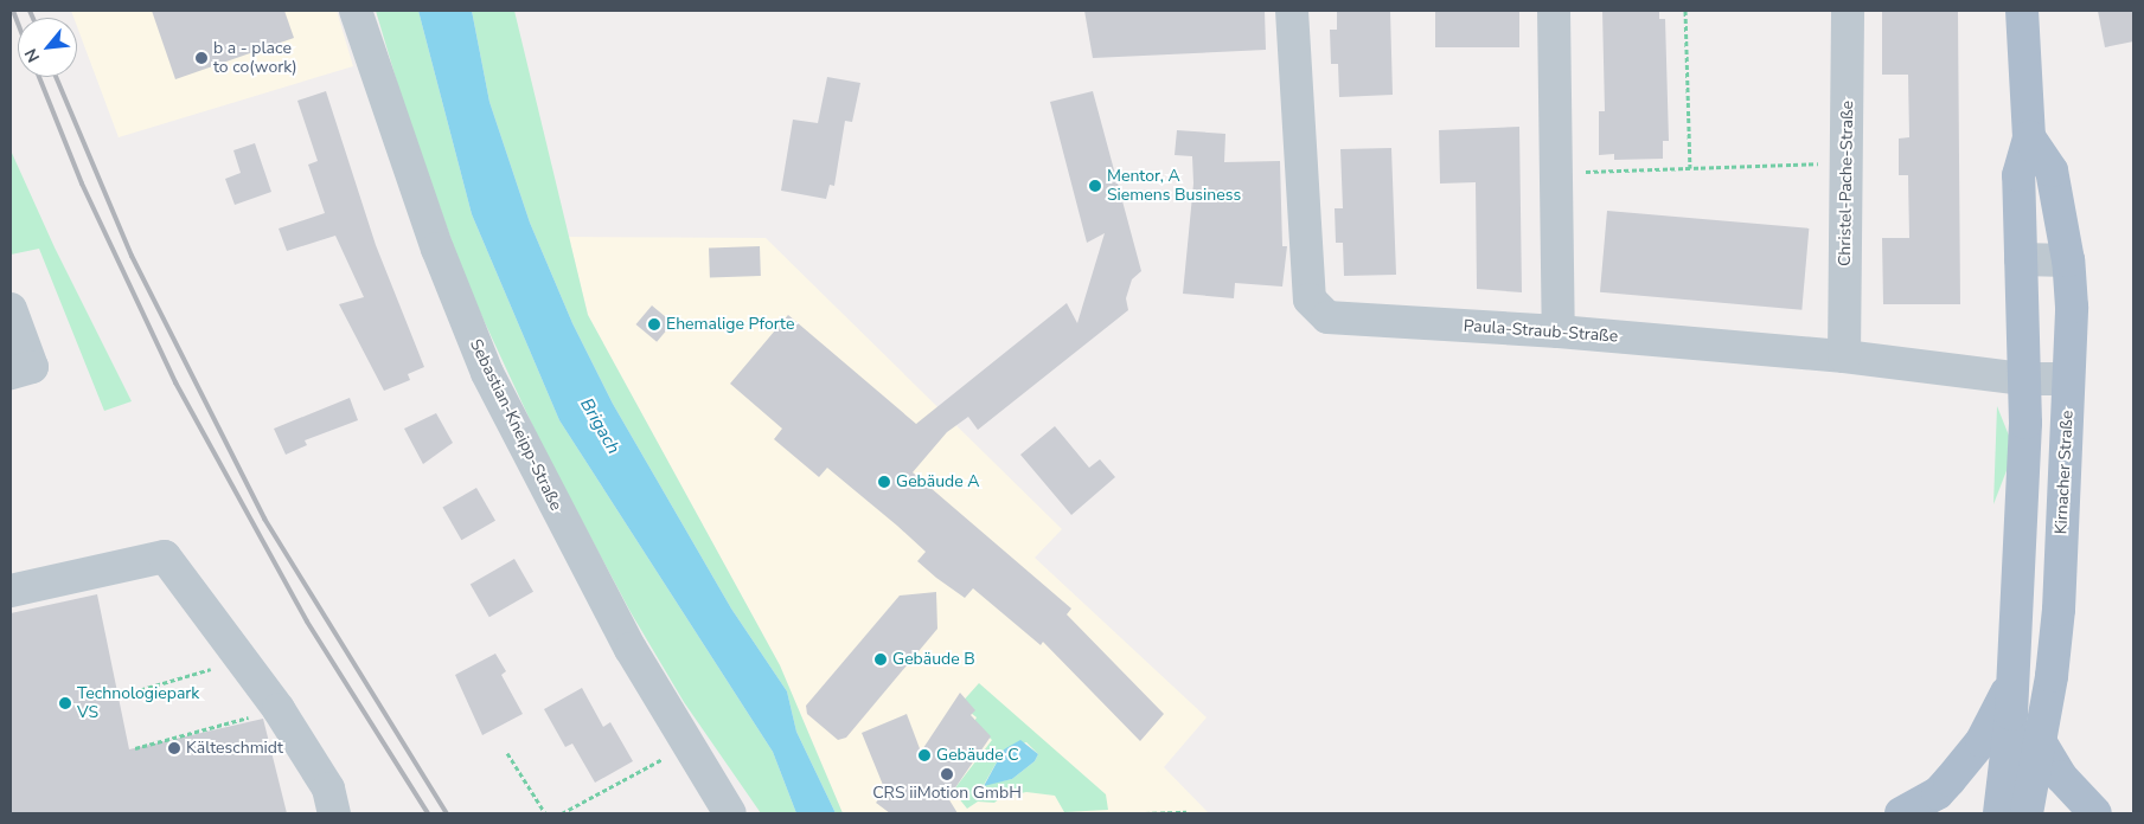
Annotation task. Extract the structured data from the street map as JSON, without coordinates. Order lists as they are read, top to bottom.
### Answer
{
  "streets": {
    "main road": ["Kirnacher Straße"],
    "street": ["Christel-Pache-Straße", "Paula-Straub-Straße", "Sebastian-Kneipp-Straße"]
  },
  "crossings": [
    ["Christel-Pache-Straße", "Paula-Straub-Straße"],
    ["Paula-Straub-Straße", "Kirnacher Straße"]
  ],
  "water": ["Brigach"],
  "places": [
    "b a - place to co(work)",
    "Mentor, A Siemens Business",
    "Ehemalige Pforte",
    "Gebäude A",
    "Gebäude B",
    "Technologiepark VS",
    "Kälteschmidt",
    "Gebäude C",
    "CRS iiMotion GmbH"
  ],
  "north": "bottom left"
}
